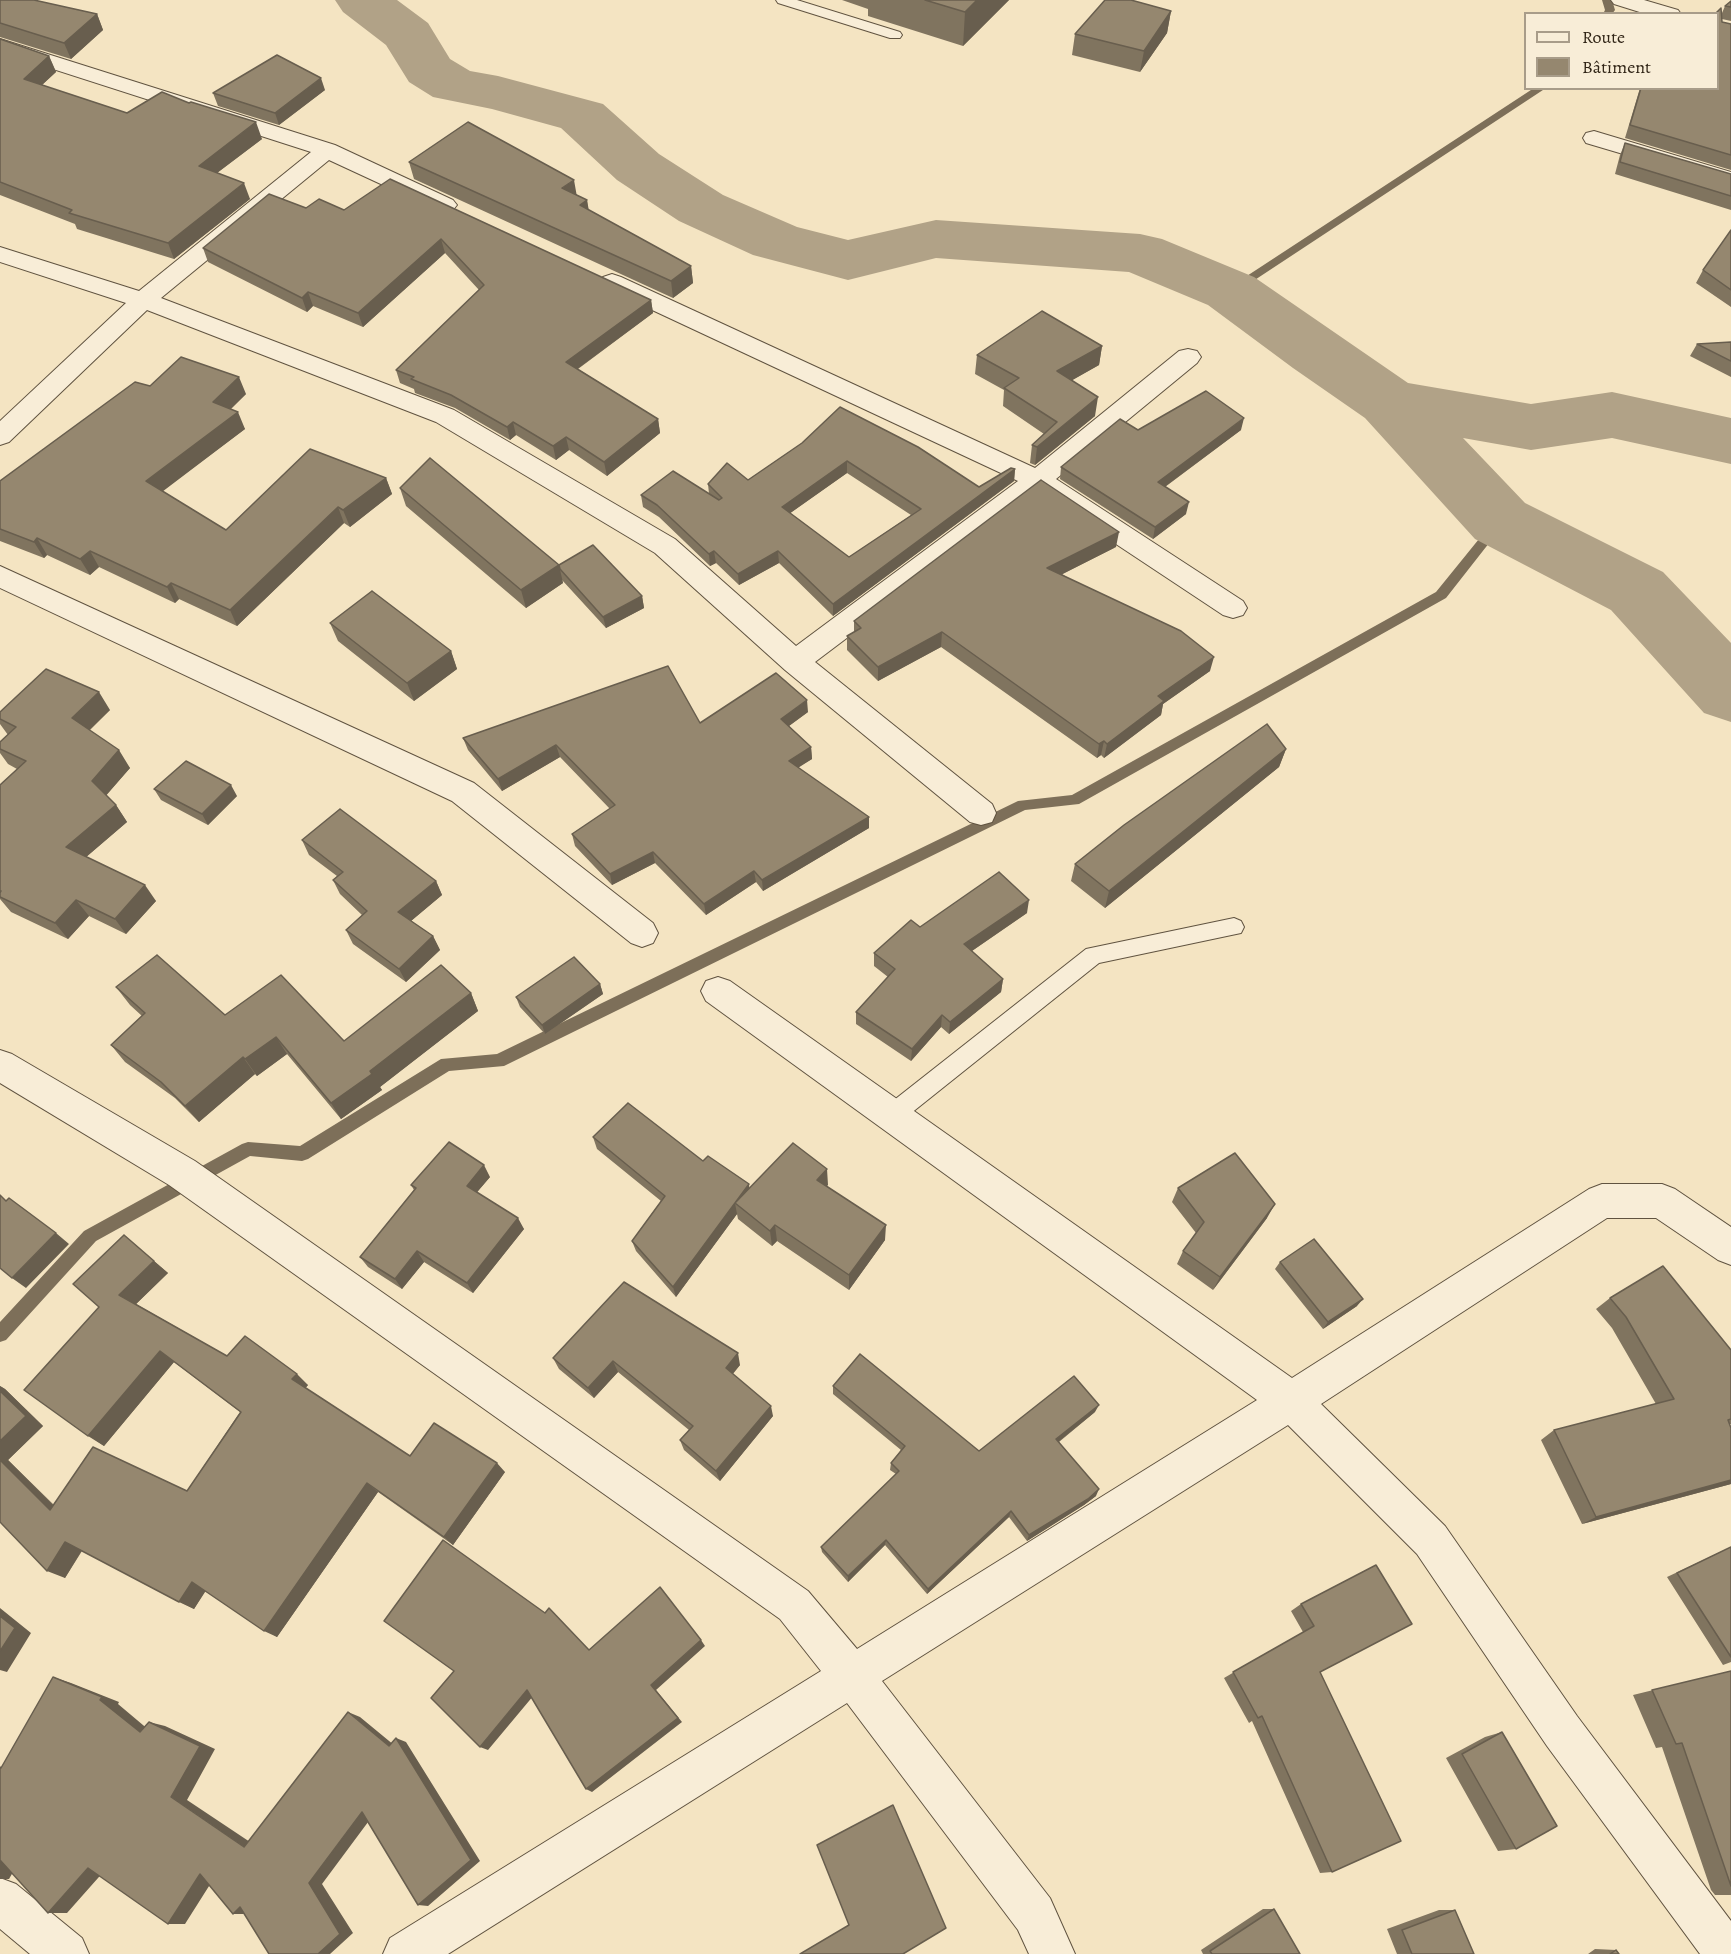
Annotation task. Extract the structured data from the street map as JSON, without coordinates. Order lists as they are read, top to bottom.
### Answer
{
  "legend": ["Route", "Bâtiment"]
}
